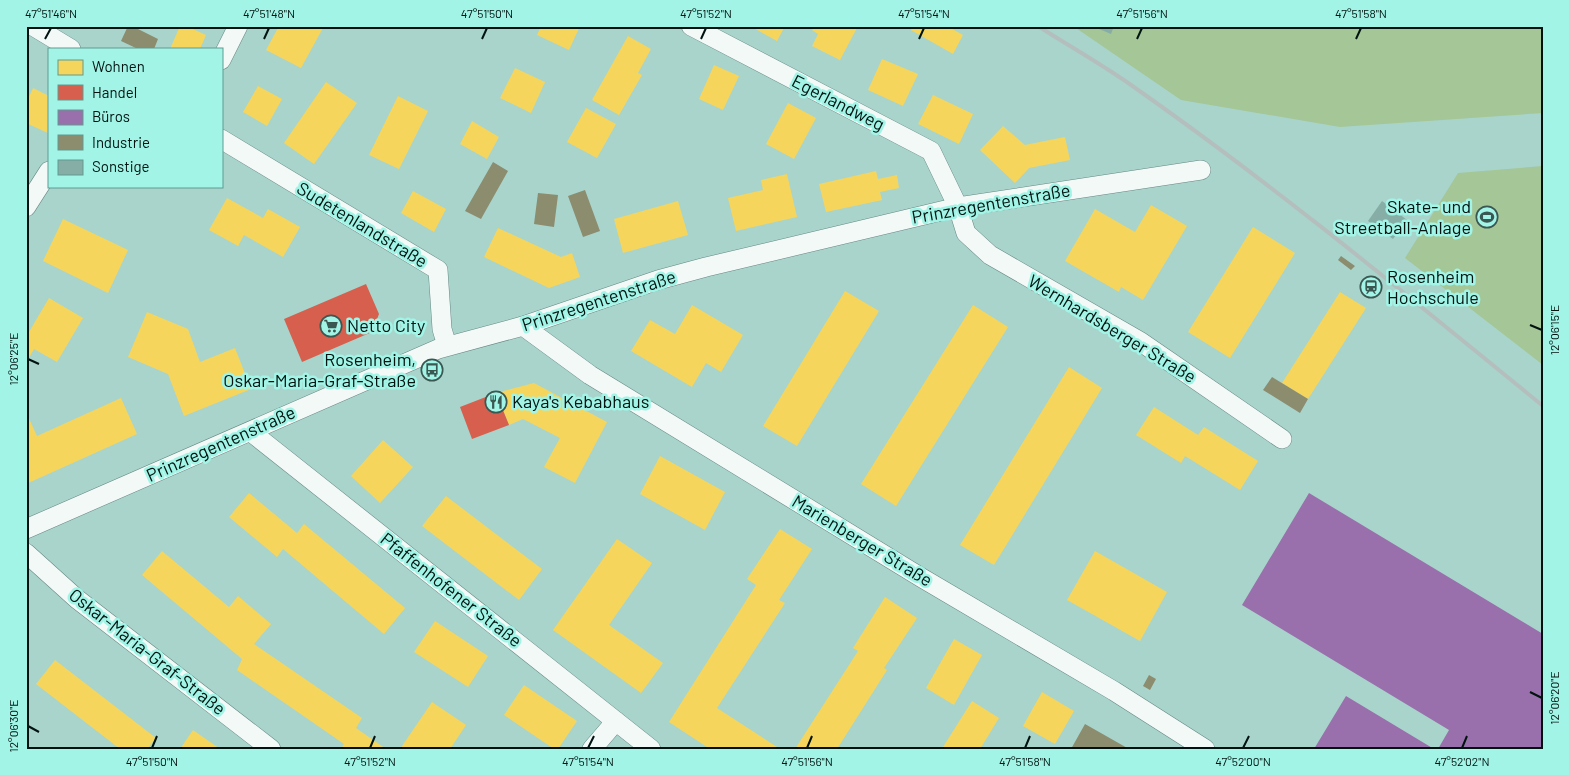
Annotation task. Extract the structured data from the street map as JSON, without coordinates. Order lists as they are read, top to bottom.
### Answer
{
  "streets": {
    "street": [
      "Egerlandweg",
      "Prinzregentenstraße",
      "Sudetenlandstraße",
      "Wernhardsberger Straße",
      "Marienberger Straße",
      "Pfaffenhofener Straße",
      "Oskar-Maria-Graf-Straße"
    ]
  },
  "crossings": [
    ["Egerlandweg", "Prinzregentenstraße"],
    ["Egerlandweg", "Wernhardsberger Straße"],
    ["Prinzregentenstraße", "Sudetenlandstraße"],
    ["Prinzregentenstraße", "Wernhardsberger Straße"],
    ["Prinzregentenstraße", "Marienberger Straße"],
    ["Prinzregentenstraße", "Pfaffenhofener Straße"]
  ],
  "places": {
    "sports": ["Skate- und Streetball-Anlage"],
    "station": ["Rosenheim Hochschule"],
    "supermarket": ["Netto City"],
    "bus stop": ["Rosenheim, Oskar-Maria-Graf-Straße"],
    "restaurant": ["Kaya's Kebabhaus"]
  },
  "legend": [
    "Wohnen",
    "Handel",
    "Büros",
    "Industrie",
    "Sonstige"
  ],
  "coordinates": [
    "47°51'46\"N",
    "47°51'48\"N",
    "47°51'50\"N",
    "47°51'52\"N",
    "47°51'54\"N",
    "47°51'56\"N",
    "47°51'58\"N",
    "12°06'15\"E",
    "12°06'25\"E",
    "12°06'20\"E",
    "12°06'30\"E",
    "47°52'00\"N",
    "47°52'02\"N"
  ]
}
